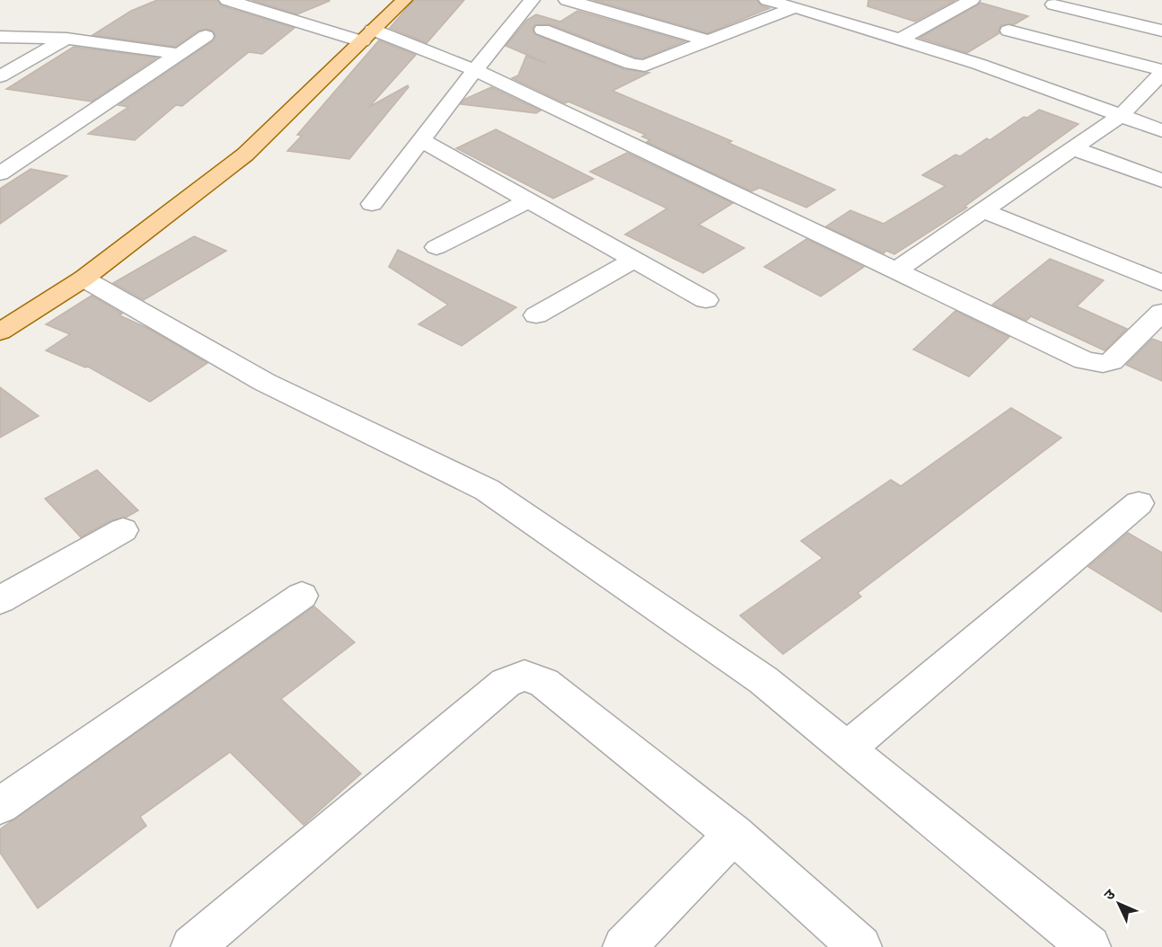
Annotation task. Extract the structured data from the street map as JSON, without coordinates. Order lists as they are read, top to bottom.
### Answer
{
  "north": "top left"
}
